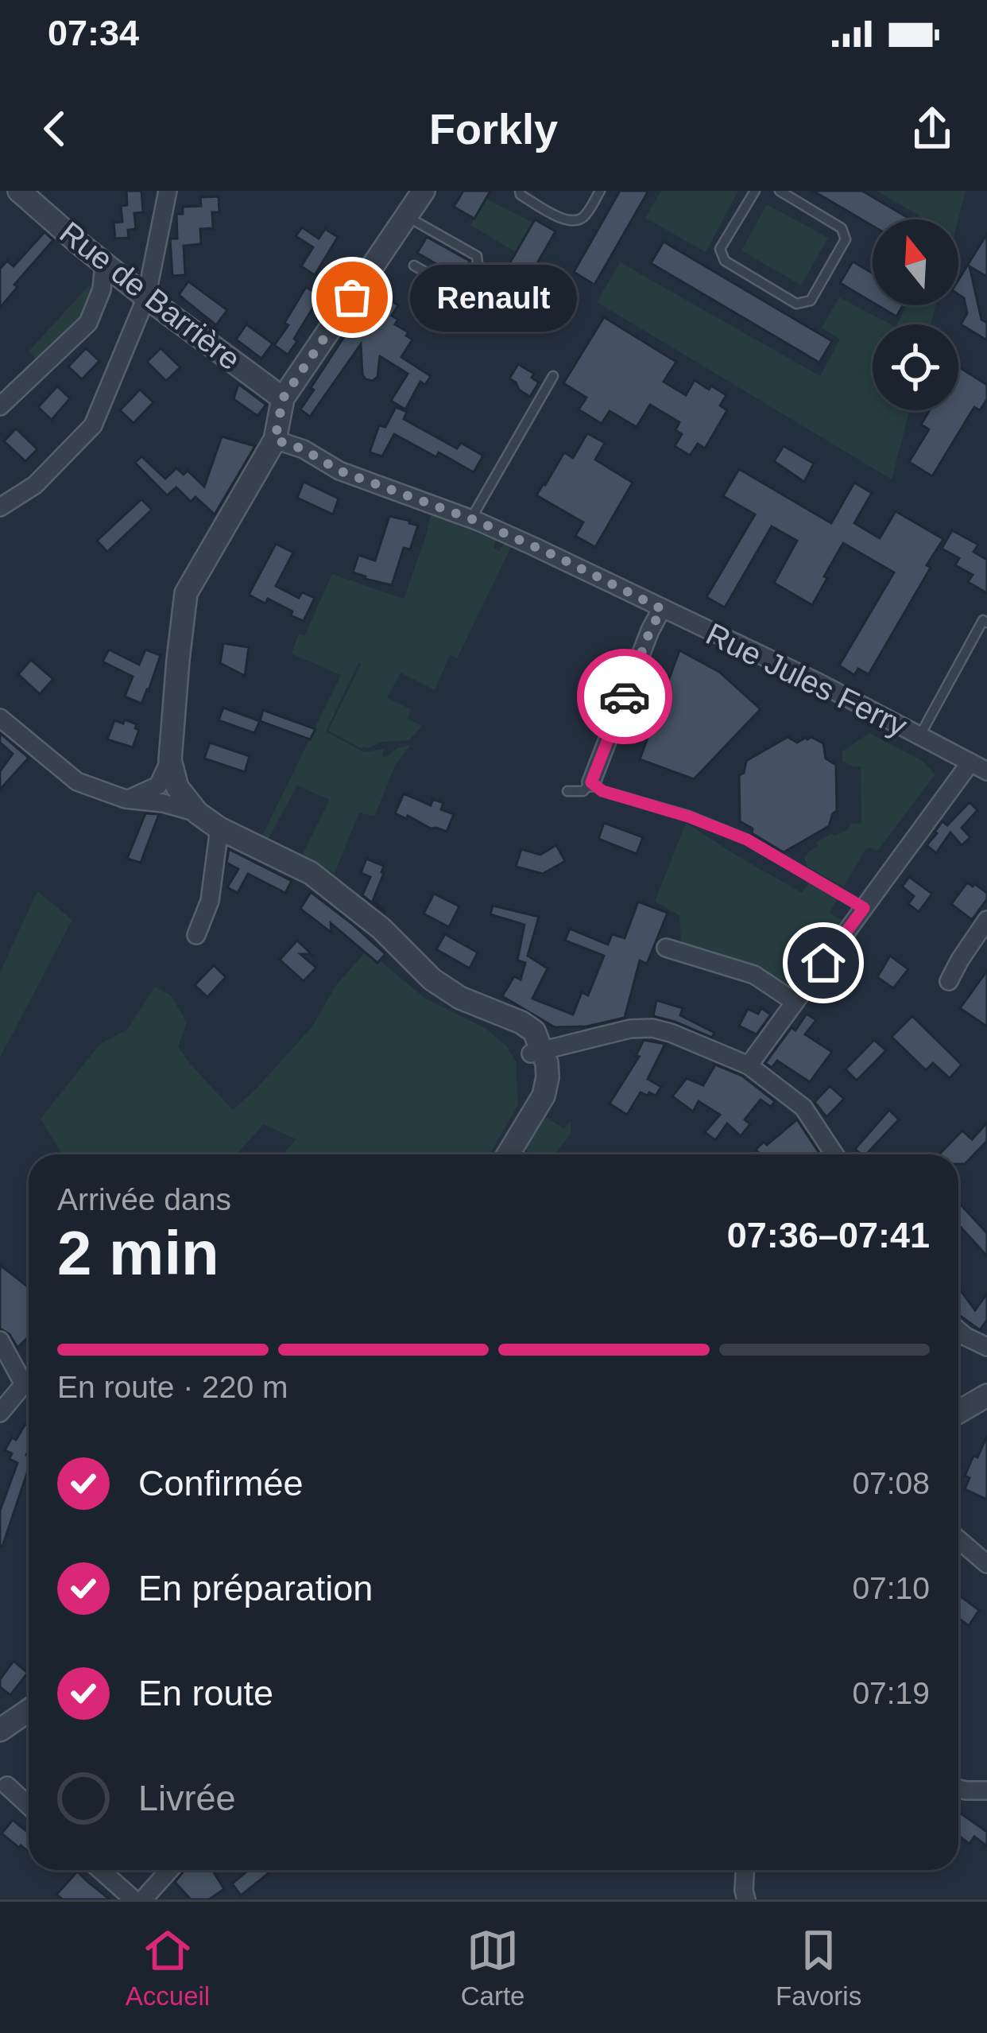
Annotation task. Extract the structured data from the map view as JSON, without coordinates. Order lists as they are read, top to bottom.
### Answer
{
  "streets": {
    "street": ["Rue de Barrière", "Rue Jules Ferry"]
  },
  "places": ["Renault"],
  "north": "top",
  "page": {
    "status": "07:34",
    "header": "Forkly",
    "bubble": "Renault",
    "heading": ["2 min", "Arrivée dans", "07:36–07:41"],
    "bar": "En route · 220 m",
    "list": [
      ["Confirmée", "07:08"],
      ["En préparation", "07:10"],
      ["En route", "07:19"],
      "Livrée"
    ],
    "tabs": ["Accueil", "Carte", "Favoris"]
  }
}
